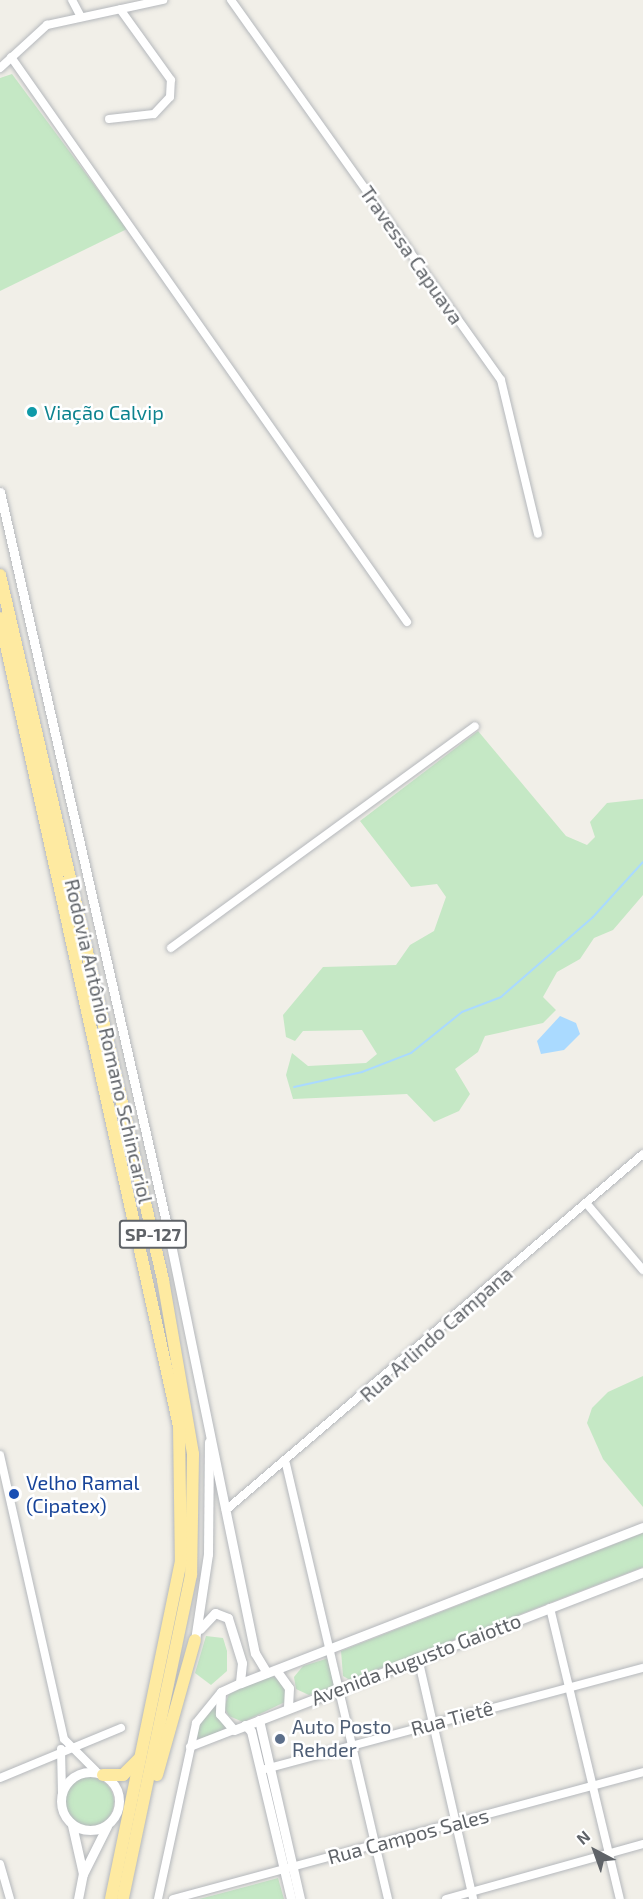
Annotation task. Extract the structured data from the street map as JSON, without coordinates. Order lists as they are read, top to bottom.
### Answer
{
  "streets": {
    "highway": ["Rodovia Antônio Romano Schincariol", "SP-127"],
    "street": [
      "Travessa Capuava",
      "Rua Arlindo Campana",
      "Avenida Augusto Gaiotto",
      "Rua Tietê",
      "Rua Campos Sales"
    ]
  },
  "places": ["Viação Calvip", "Velho Ramal (Cipatex)", "Auto Posto Rehder"],
  "north": "top left"
}
